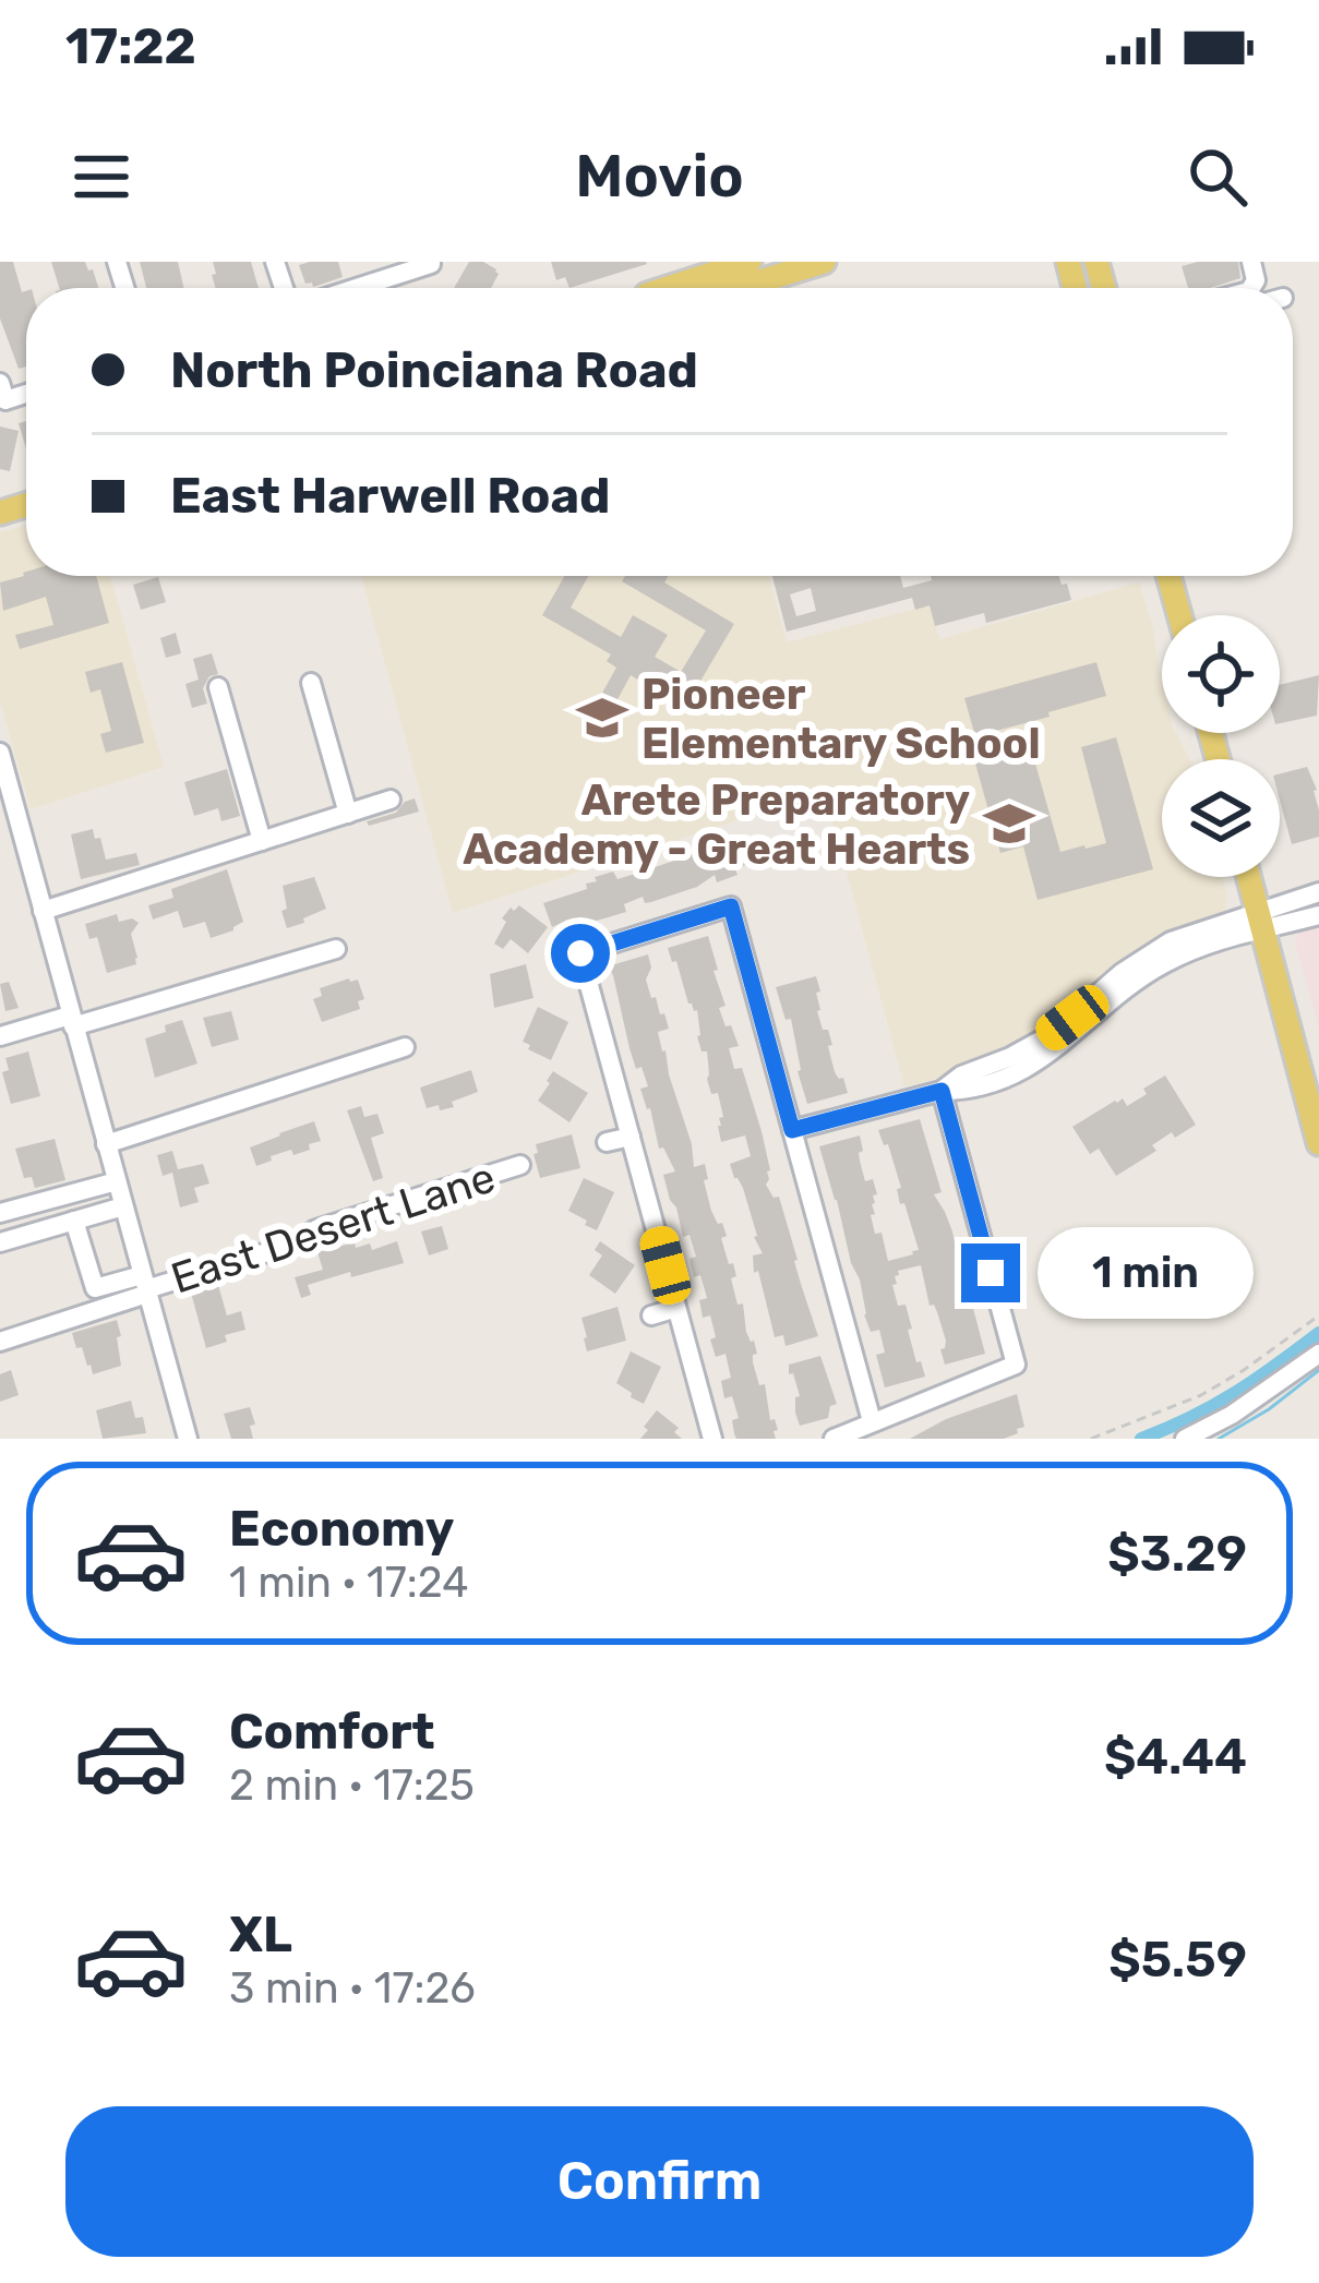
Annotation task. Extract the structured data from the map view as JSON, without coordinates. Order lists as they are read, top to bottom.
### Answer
{
  "streets": {
    "street": ["East Desert Lane"]
  },
  "places": {
    "school or university": ["Pioneer Elementary School", "Arete Preparatory Academy - Great Hearts"]
  },
  "page": {
    "status": "17:22",
    "header": "Movio",
    "banner": ["North Poinciana Road", "East Harwell Road"],
    "bubble": "1 min",
    "list": [
      {
        "name": "Economy",
        "note": "1 min · 17:24",
        "value": "$3.29"
      },
      {
        "name": "Comfort",
        "note": "2 min · 17:25",
        "value": "$4.44"
      },
      {
        "name": "XL",
        "note": "3 min · 17:26",
        "value": "$5.59"
      }
    ],
    "buttons": "Confirm"
  }
}
